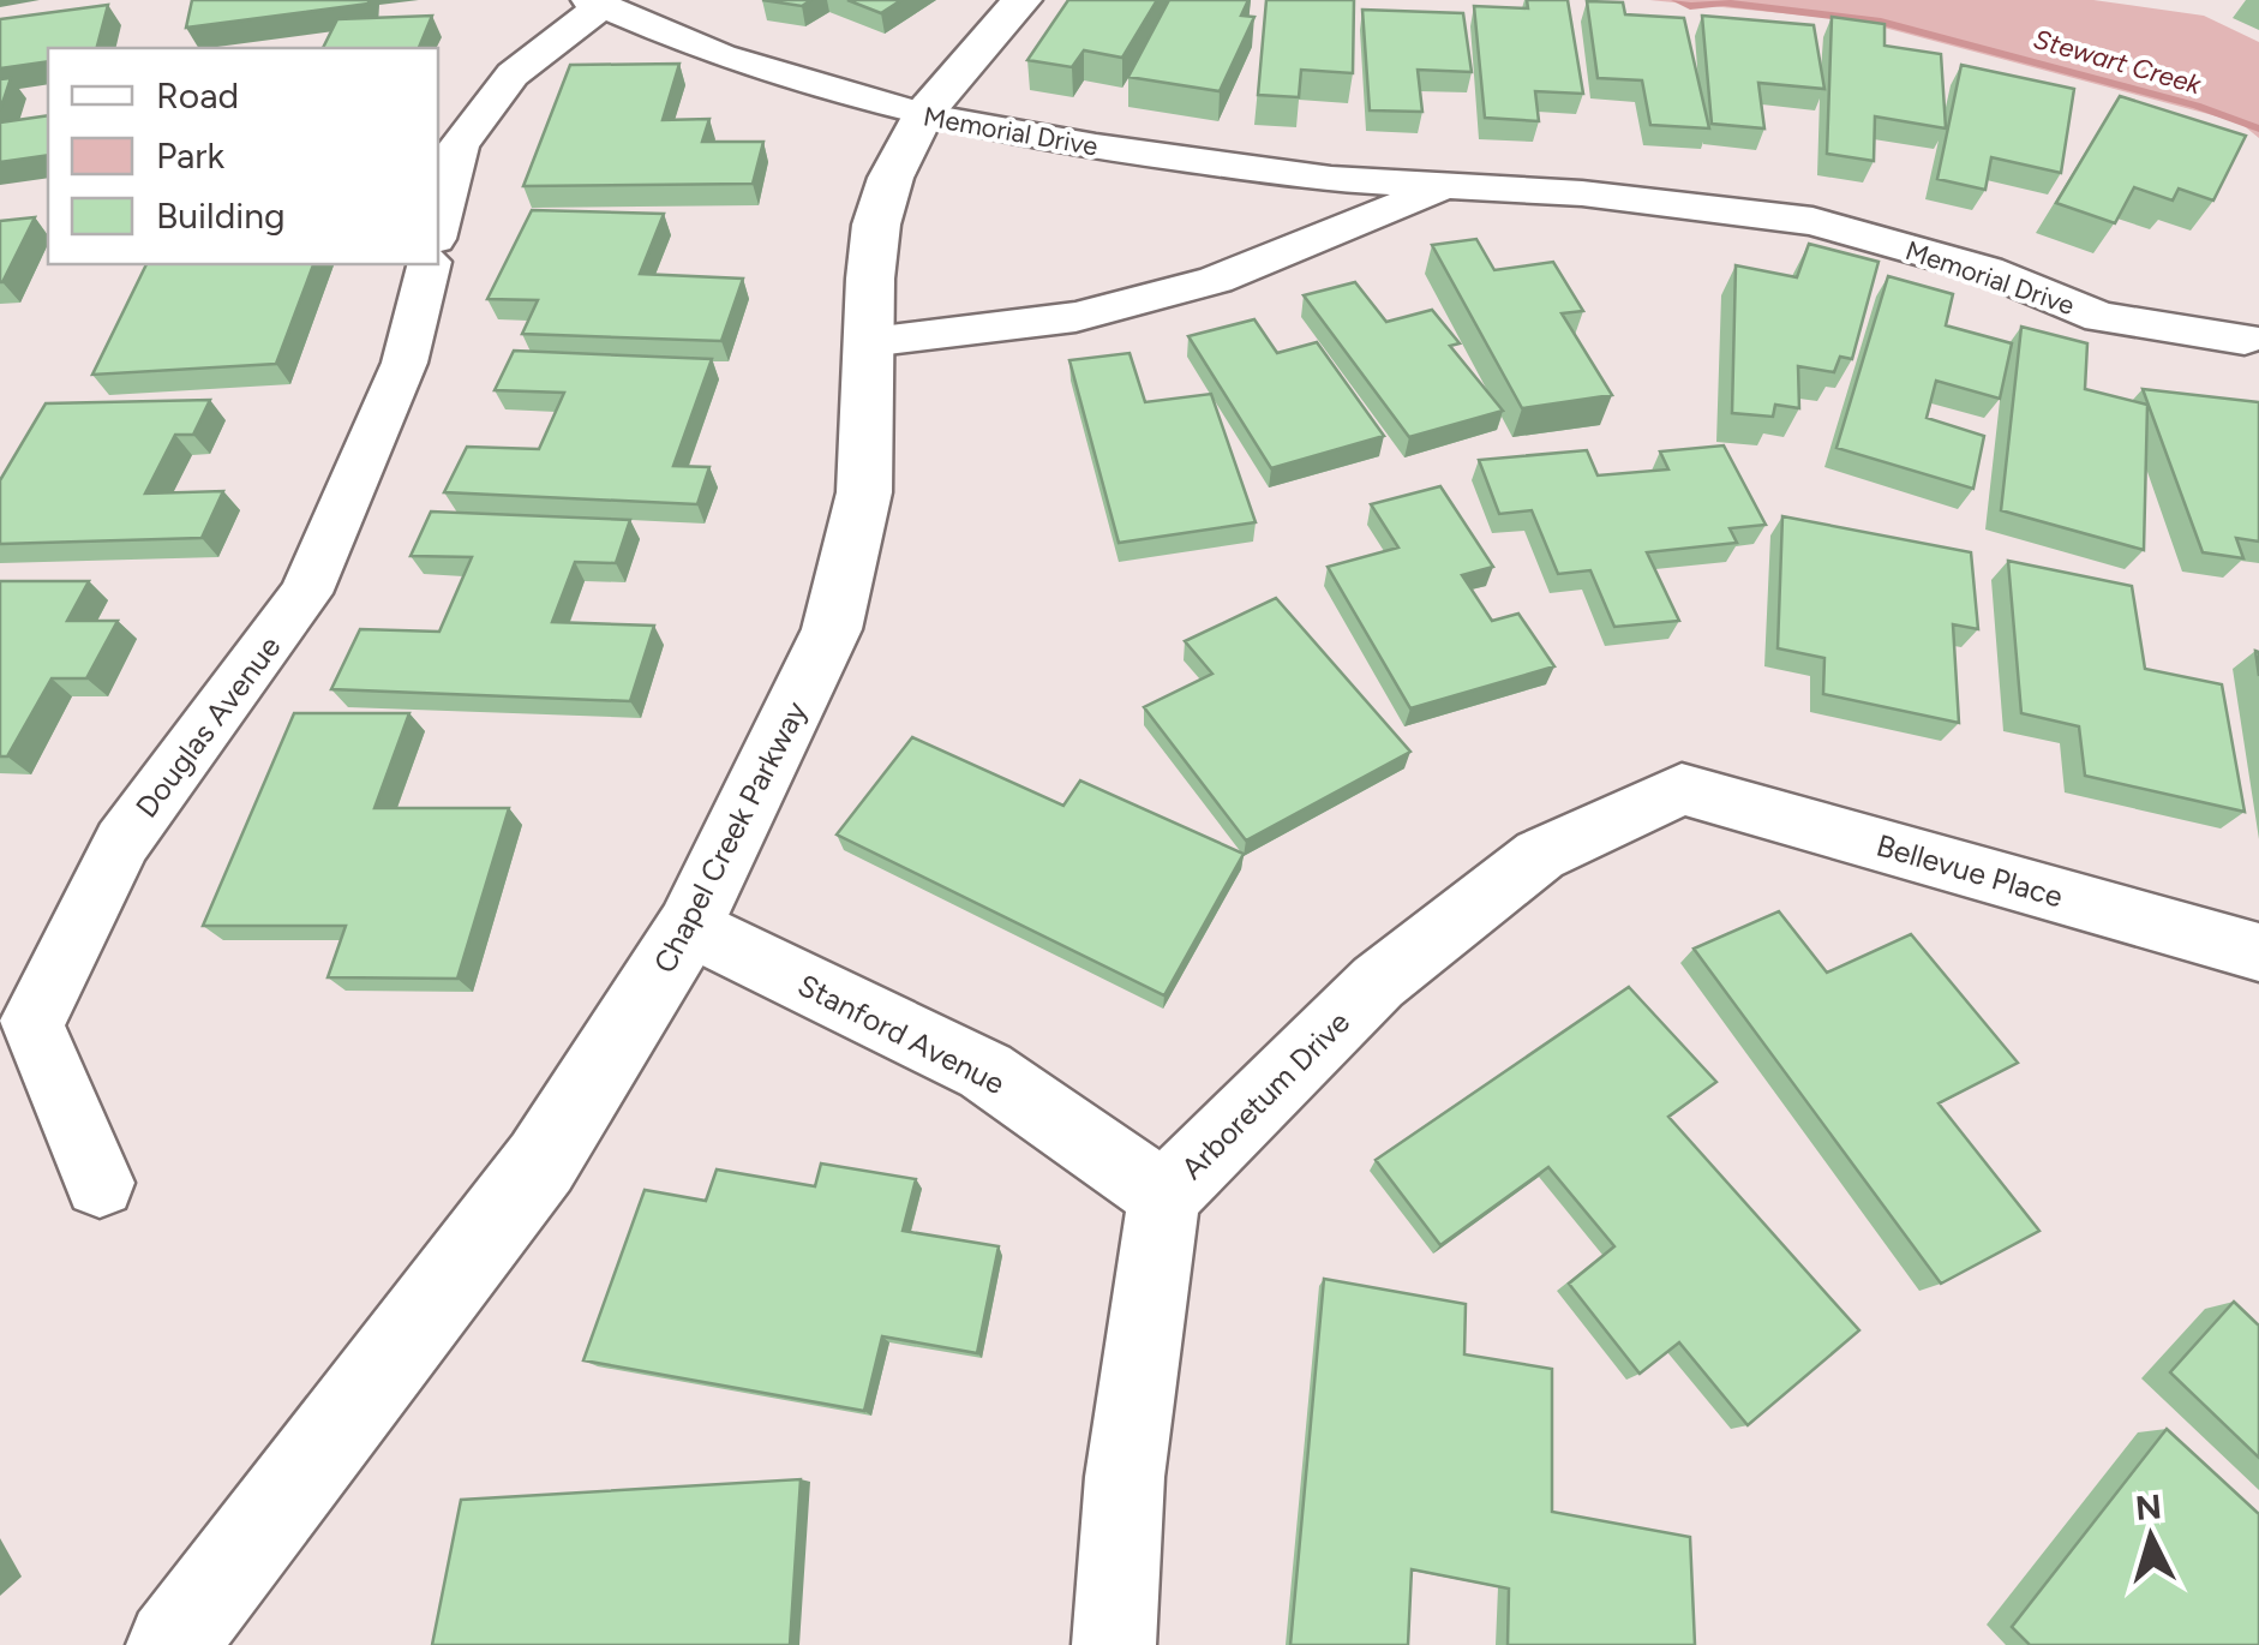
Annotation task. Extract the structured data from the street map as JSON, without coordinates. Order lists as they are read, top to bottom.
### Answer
{
  "streets": {
    "street": [
      "Memorial Drive",
      "Douglas Avenue",
      "Chapel Creek Parkway",
      "Bellevue Place",
      "Stanford Avenue",
      "Arboretum Drive"
    ]
  },
  "crossings": [
    ["Memorial Drive", "Chapel Creek Parkway"],
    ["Chapel Creek Parkway", "Stanford Avenue"],
    ["Bellevue Place", "Arboretum Drive"],
    ["Stanford Avenue", "Arboretum Drive"]
  ],
  "water": ["Stewart Creek"],
  "legend": ["Road", "Park", "Building"],
  "north": "top"
}
